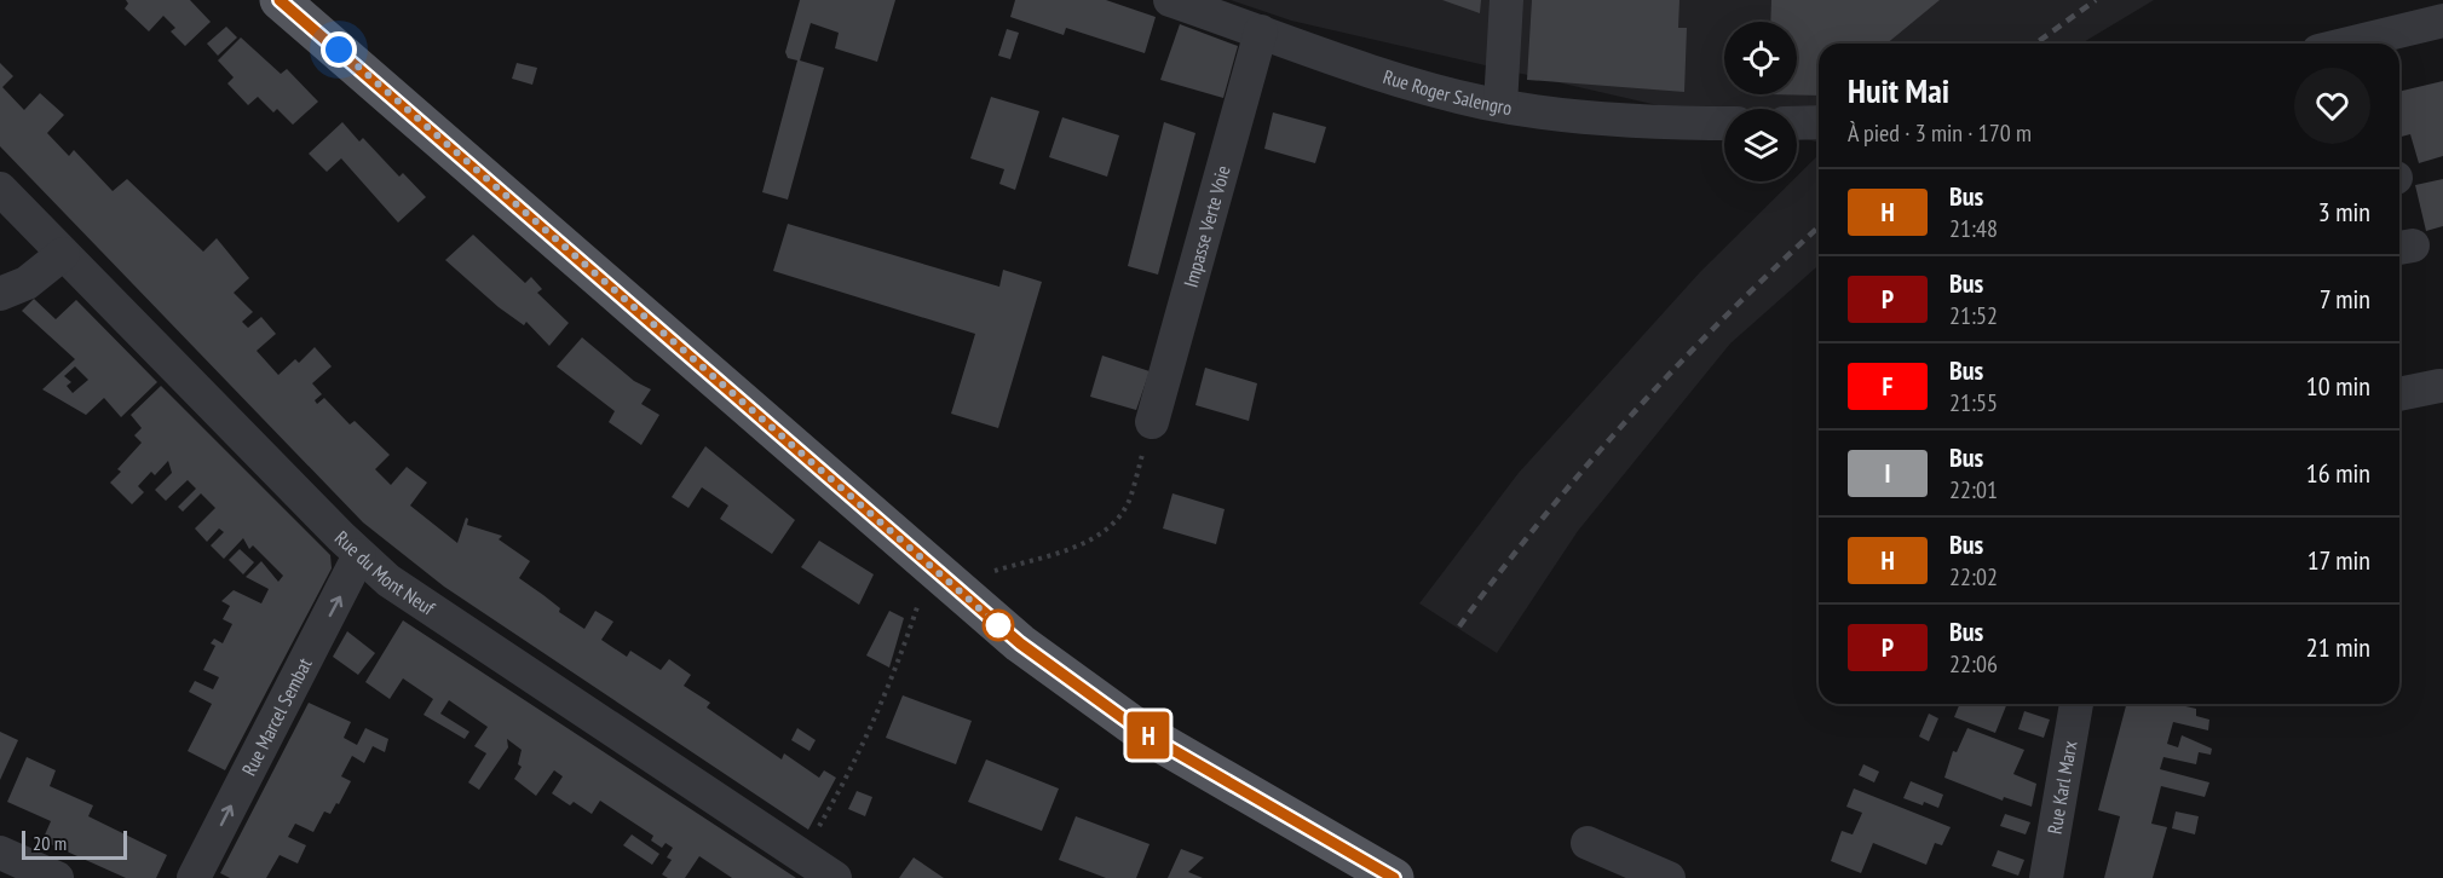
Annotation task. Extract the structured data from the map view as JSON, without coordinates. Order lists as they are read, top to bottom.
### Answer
{
  "streets": {
    "street": [
      "Rue Roger Salengro",
      "Impasse Verte Voie",
      "Rue du Mont Neuf",
      "Rue Marcel Sembat",
      "Rue Karl Marx"
    ]
  },
  "crossings": [
    ["Rue Roger Salengro", "Impasse Verte Voie"],
    ["Rue du Mont Neuf", "Rue Marcel Sembat"]
  ],
  "one_way": ["Rue Marcel Sembat"],
  "lines": ["bus line H"],
  "scale_bar": "20 m",
  "page": {
    "on_map": "H",
    "heading": ["Huit Mai", "À pied · 3 min · 170 m"],
    "list": [
      {
        "mark": "H",
        "name": "Bus",
        "note": "21:48",
        "value": "3 min"
      },
      {
        "mark": "P",
        "name": "Bus",
        "note": "21:52",
        "value": "7 min"
      },
      {
        "mark": "F",
        "name": "Bus",
        "note": "21:55",
        "value": "10 min"
      },
      {
        "mark": "I",
        "name": "Bus",
        "note": "22:01",
        "value": "16 min"
      },
      {
        "mark": "H",
        "name": "Bus",
        "note": "22:02",
        "value": "17 min"
      },
      {
        "mark": "P",
        "name": "Bus",
        "note": "22:06",
        "value": "21 min"
      }
    ],
    "scale": "20 m"
  }
}
